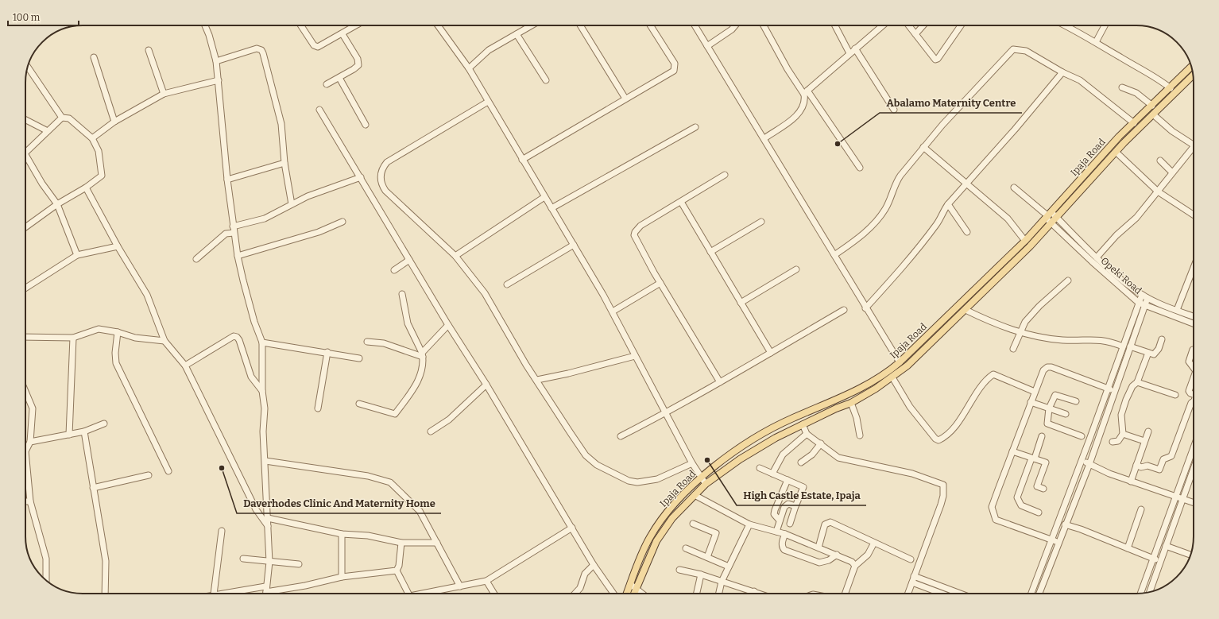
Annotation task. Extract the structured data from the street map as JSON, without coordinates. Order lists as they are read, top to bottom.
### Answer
{
  "streets": {
    "main road": ["Ipaja Road"],
    "street": ["Opeki Road"]
  },
  "crossings": [
    ["Ipaja Road", "Opeki Road"]
  ],
  "places": ["Abalamo Maternity Centre", "High Castle Estate, Ipaja", "Daverhodes Clinic And Maternity Home"],
  "scale_bar": "100 m"
}
